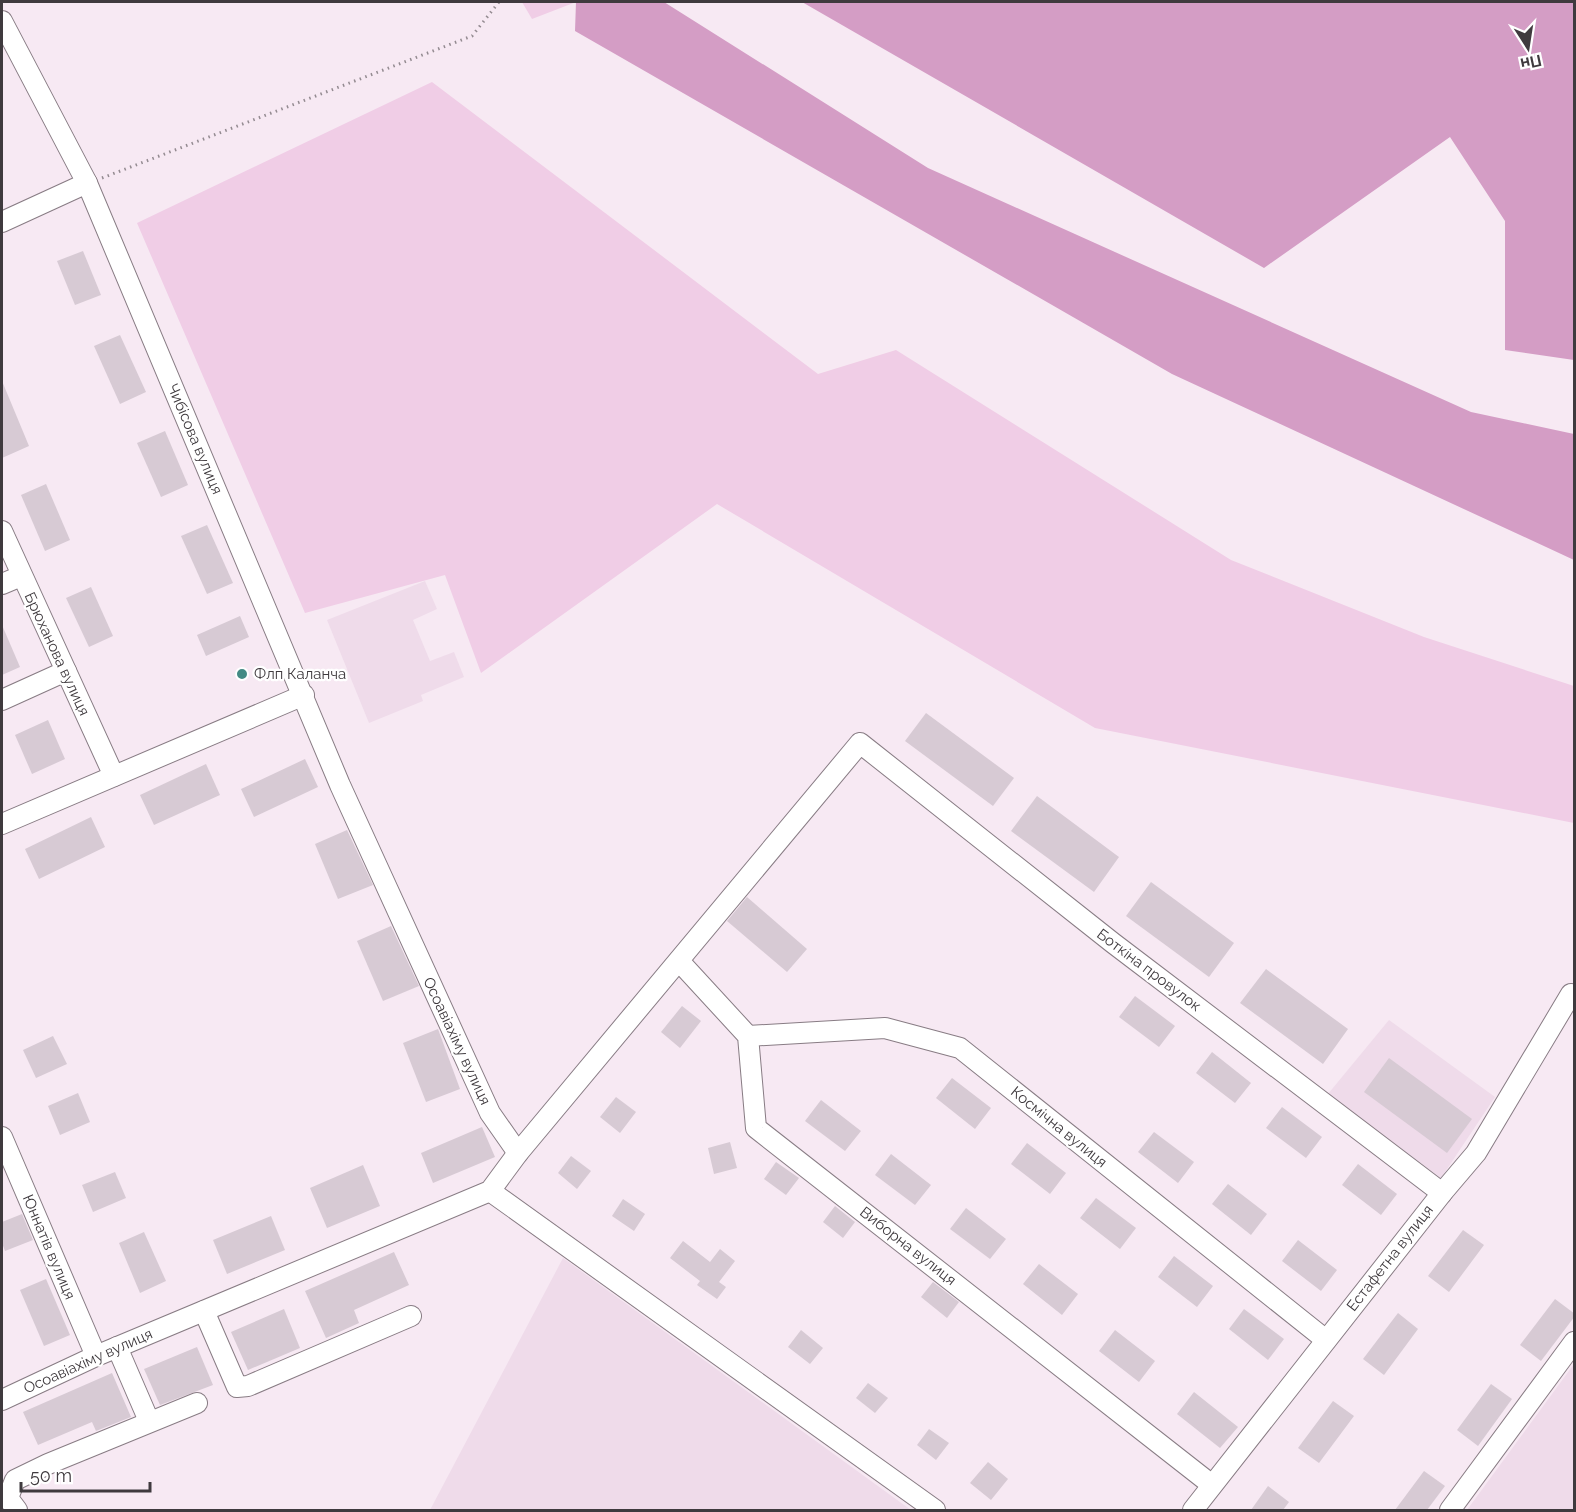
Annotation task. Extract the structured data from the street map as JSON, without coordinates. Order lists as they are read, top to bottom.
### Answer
{
  "streets": {
    "street": [
      "Чибісова вулиця",
      "Брюханова вулиця",
      "Боткіна провулок",
      "Осоавіахіму вулиця",
      "Космічна вулиця",
      "Виборна вулиця",
      "Юннатів вулиця",
      "Естафетна вулиця"
    ]
  },
  "crossings": [
    ["Чибісова вулиця", "Осоавіахіму вулиця"],
    ["Боткіна провулок", "Естафетна вулиця"],
    ["Осоавіахіму вулиця", "Юннатів вулиця"],
    ["Космічна вулиця", "Виборна вулиця"],
    ["Космічна вулиця", "Естафетна вулиця"],
    ["Виборна вулиця", "Естафетна вулиця"]
  ],
  "places": ["Флп Каланча"],
  "scale_bar": "50 m",
  "north": "bottom"
}
